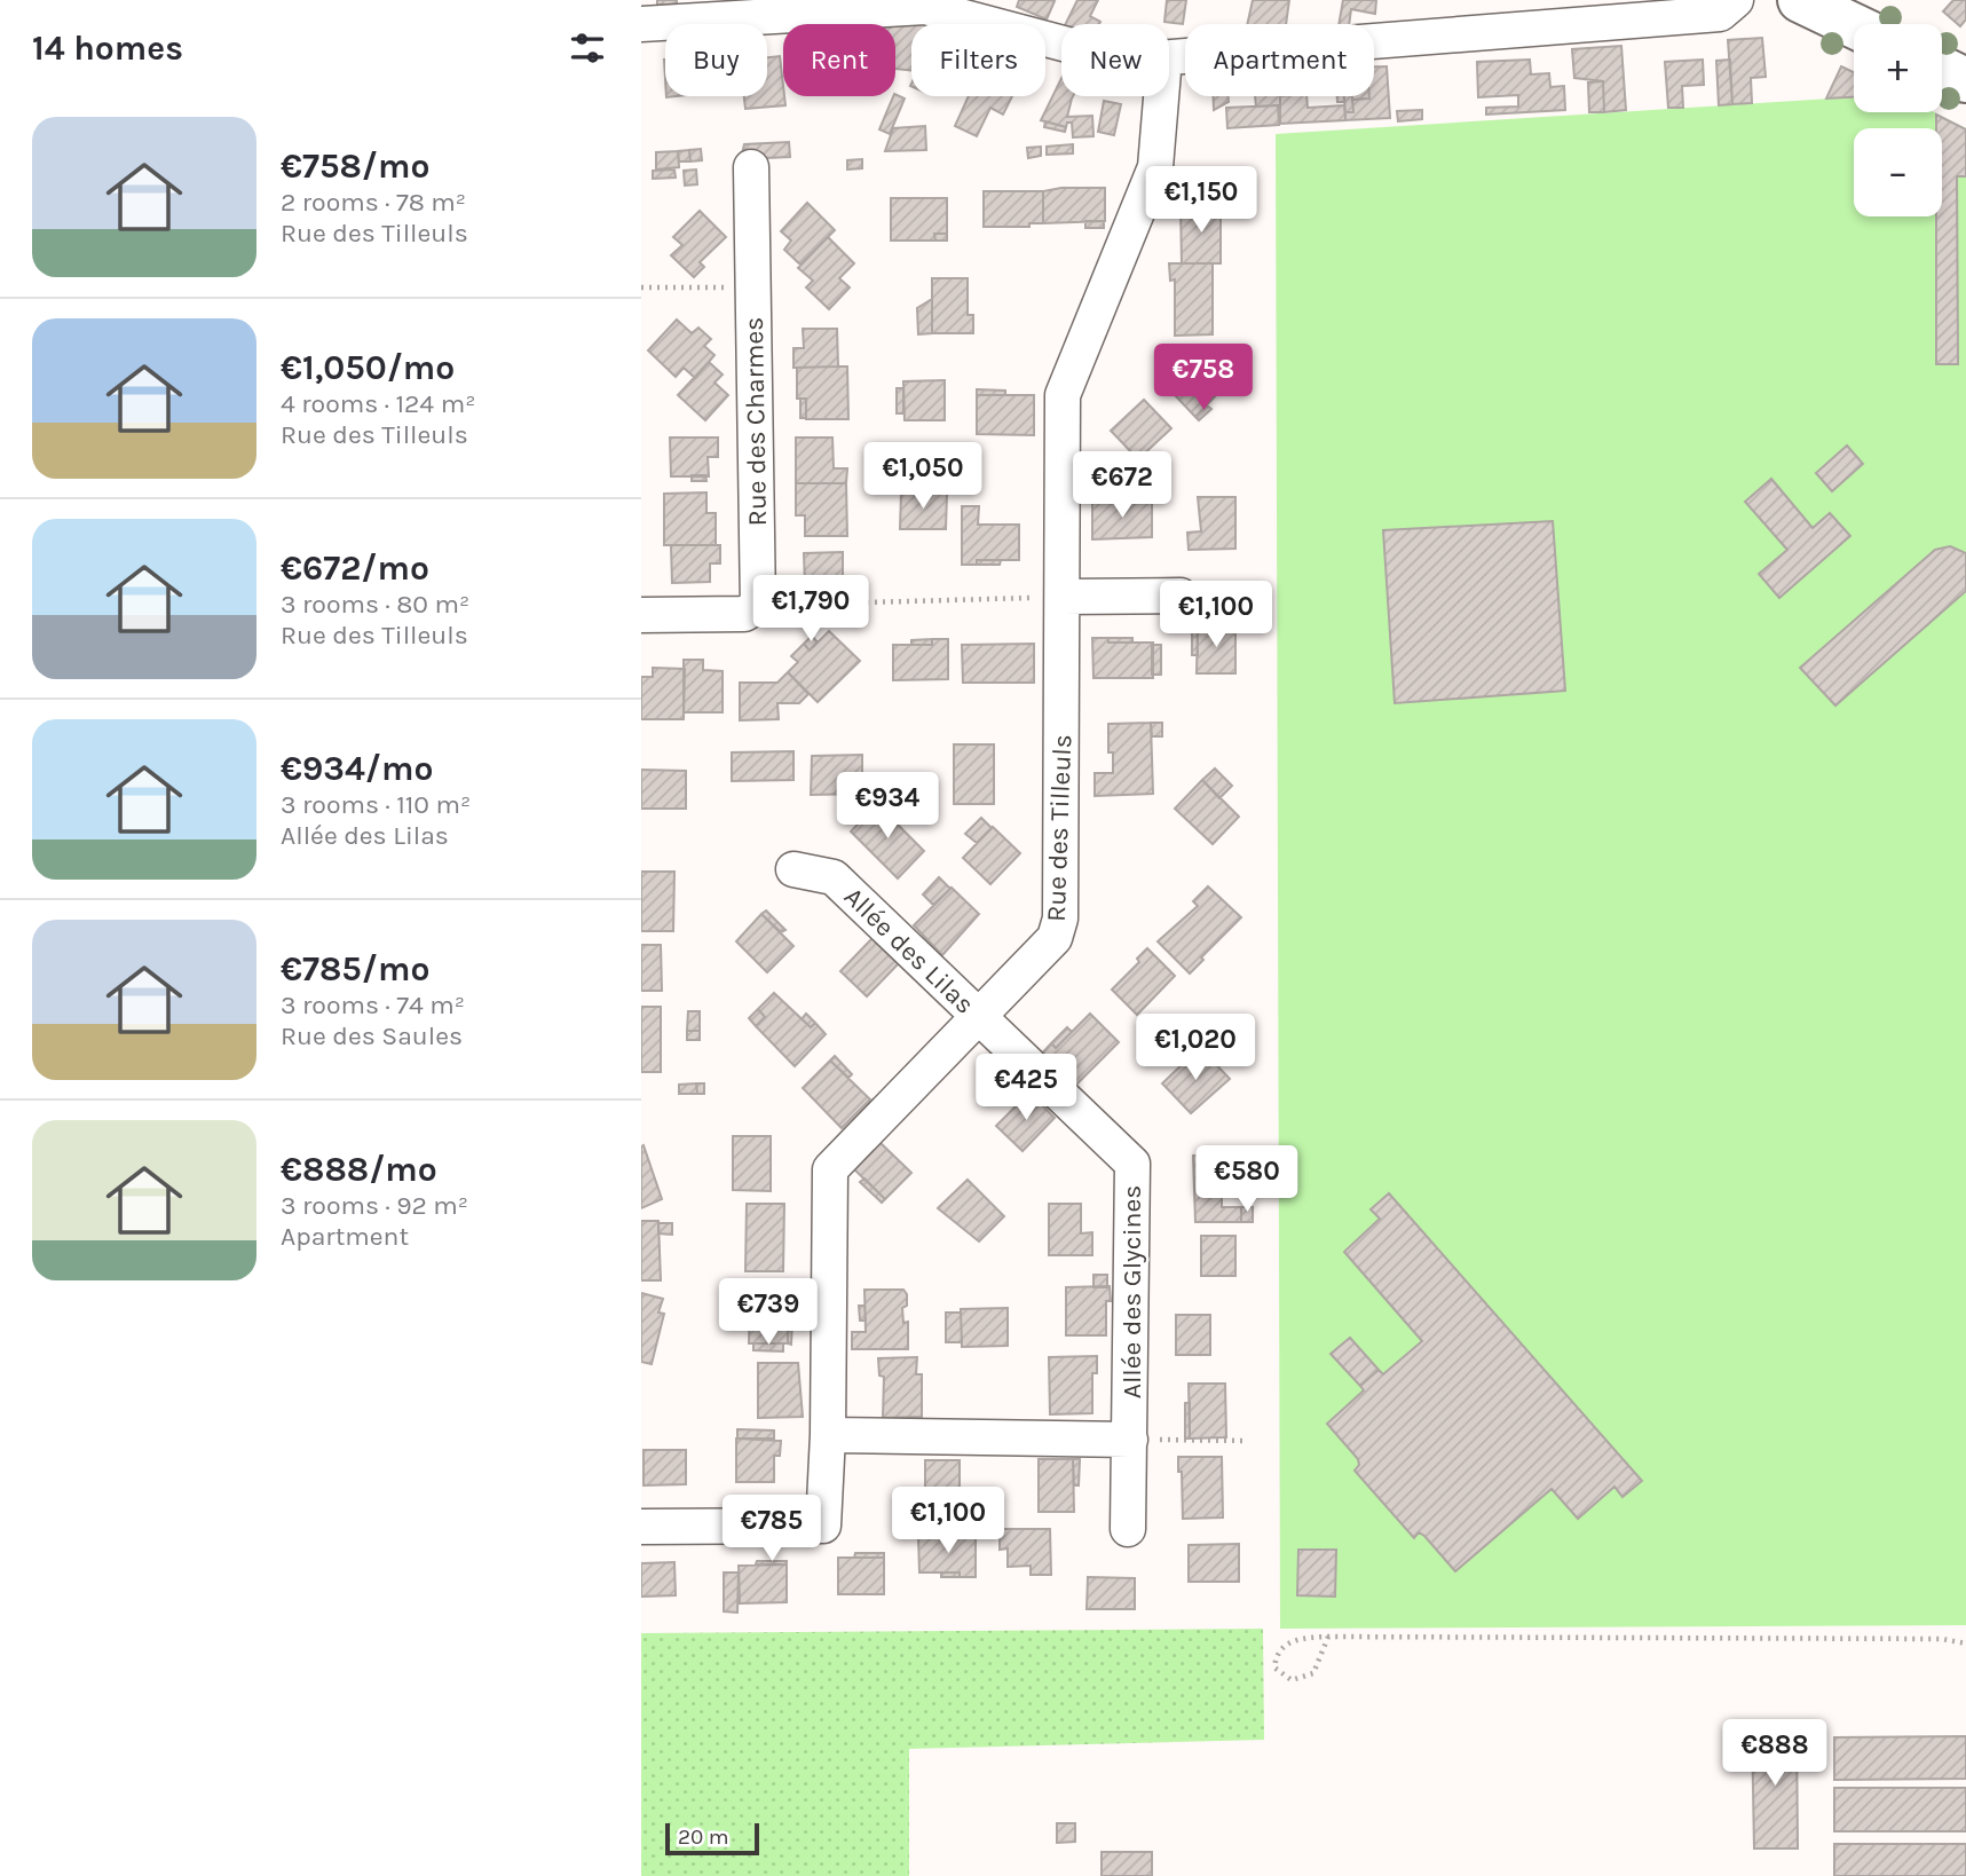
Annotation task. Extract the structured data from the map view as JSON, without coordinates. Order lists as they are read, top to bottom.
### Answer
{
  "streets": {
    "street": [
      "Rue des Charmes",
      "Rue des Tilleuls",
      "Allée des Lilas",
      "Allée des Glycines"
    ]
  },
  "crossings": [
    ["Rue des Tilleuls", "Allée des Lilas"],
    ["Rue des Tilleuls", "Allée des Glycines"],
    ["Allée des Lilas", "Allée des Glycines"]
  ],
  "scale_bar": "20 m",
  "page": {
    "heading": "14 homes",
    "map_buttons": ["+", "−"],
    "chip": [
      "Buy",
      "Rent",
      "Filters",
      "New",
      "Apartment"
    ],
    "list": [
      {
        "name": "€758/mo",
        "note": "2 rooms · 78 m² · Rue des Tilleuls"
      },
      {
        "name": "€1,050/mo",
        "note": "4 rooms · 124 m² · Rue des Tilleuls"
      },
      {
        "name": "€672/mo",
        "note": "3 rooms · 80 m² · Rue des Tilleuls"
      },
      {
        "name": "€934/mo",
        "note": "3 rooms · 110 m² · Allée des Lilas"
      },
      {
        "name": "€785/mo",
        "note": "3 rooms · 74 m² · Rue des Saules"
      },
      {
        "name": "€888/mo",
        "note": "3 rooms · 92 m² · Apartment"
      }
    ],
    "price": [
      "€1,150",
      "€758",
      "€1,050",
      "€672",
      "€1,790",
      "€1,100",
      "€934",
      "€1,020",
      "€425",
      "€580",
      "€739",
      "€1,100",
      "€785",
      "€888"
    ],
    "scale": "20 m"
  }
}
